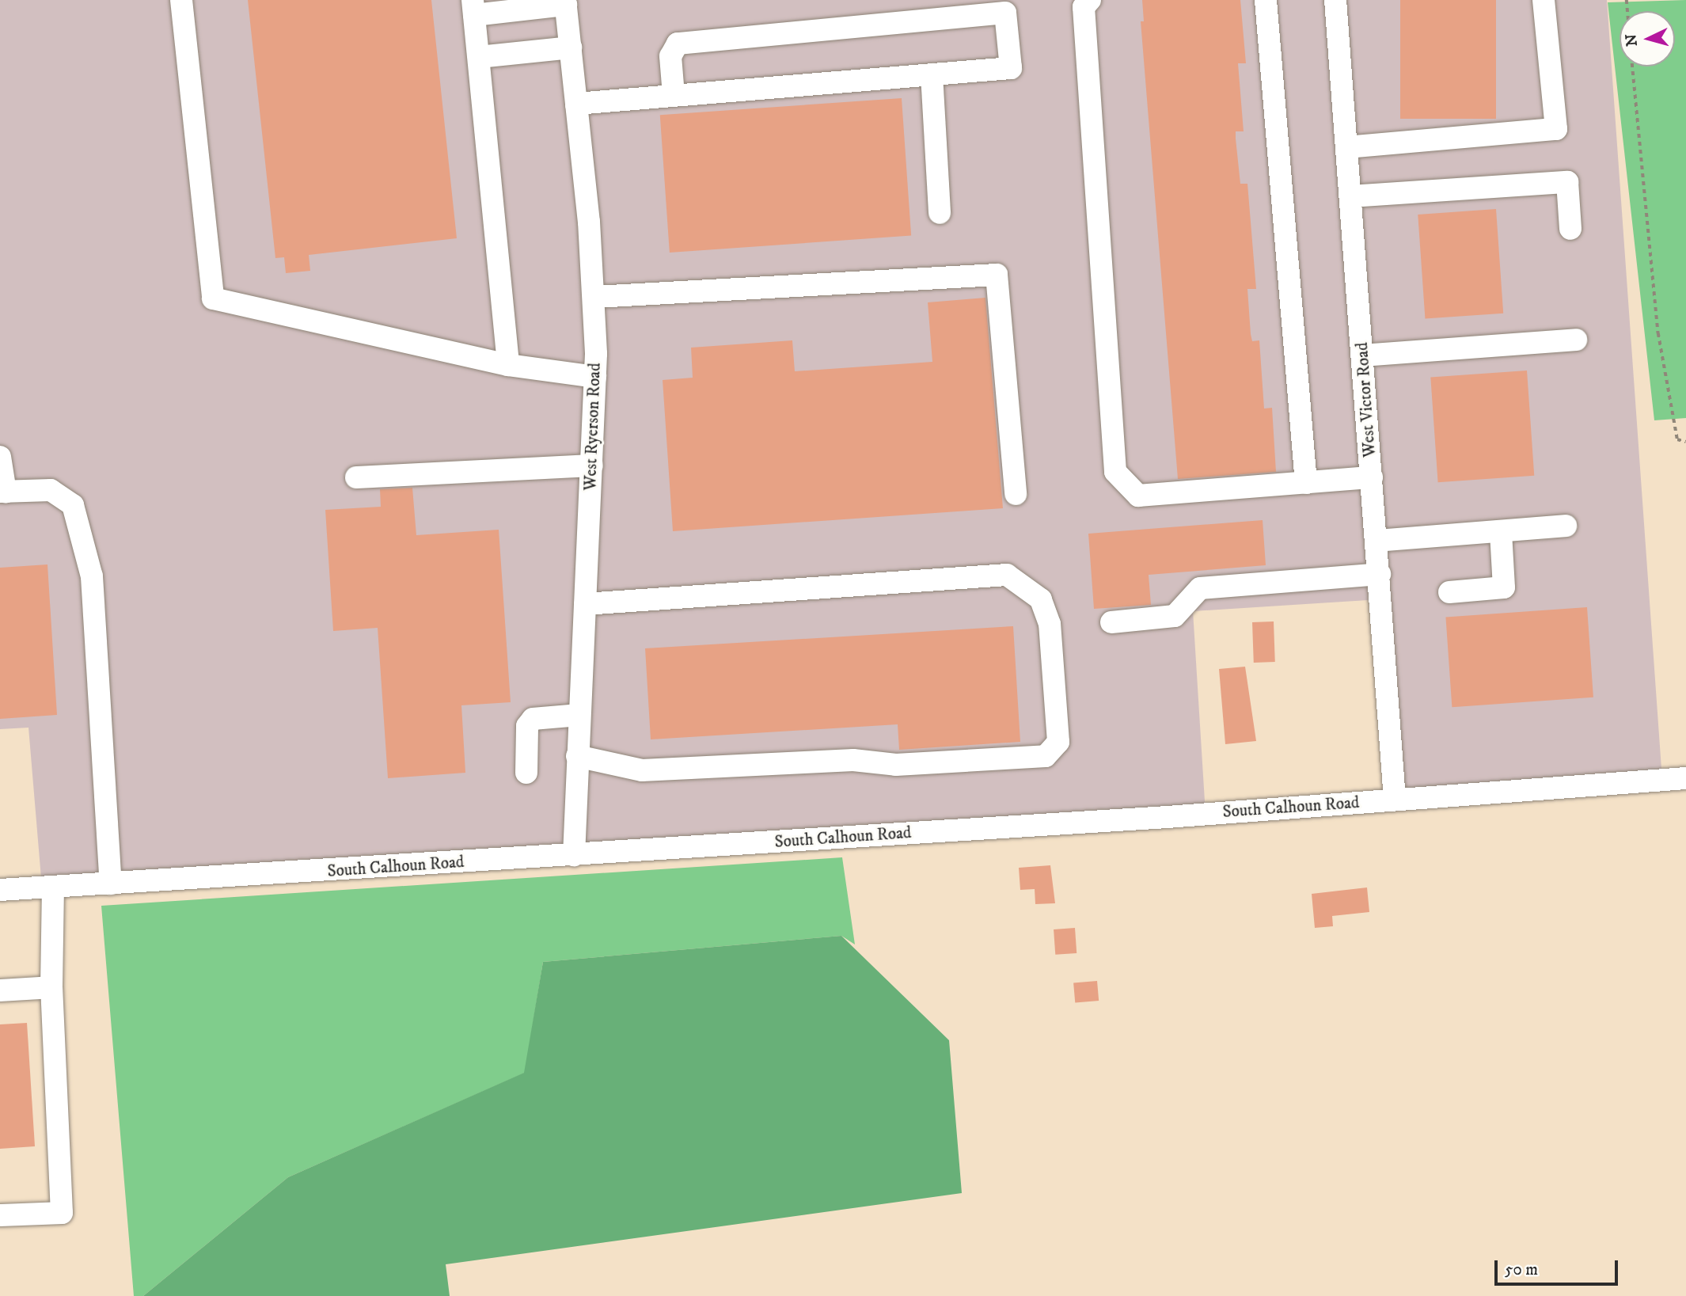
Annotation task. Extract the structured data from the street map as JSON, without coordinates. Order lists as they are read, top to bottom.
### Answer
{
  "streets": {
    "street": ["West Victor Road", "West Ryerson Road", "South Calhoun Road"]
  },
  "crossings": [
    ["West Victor Road", "South Calhoun Road"],
    ["West Ryerson Road", "South Calhoun Road"]
  ],
  "scale_bar": "50 m",
  "north": "left"
}
